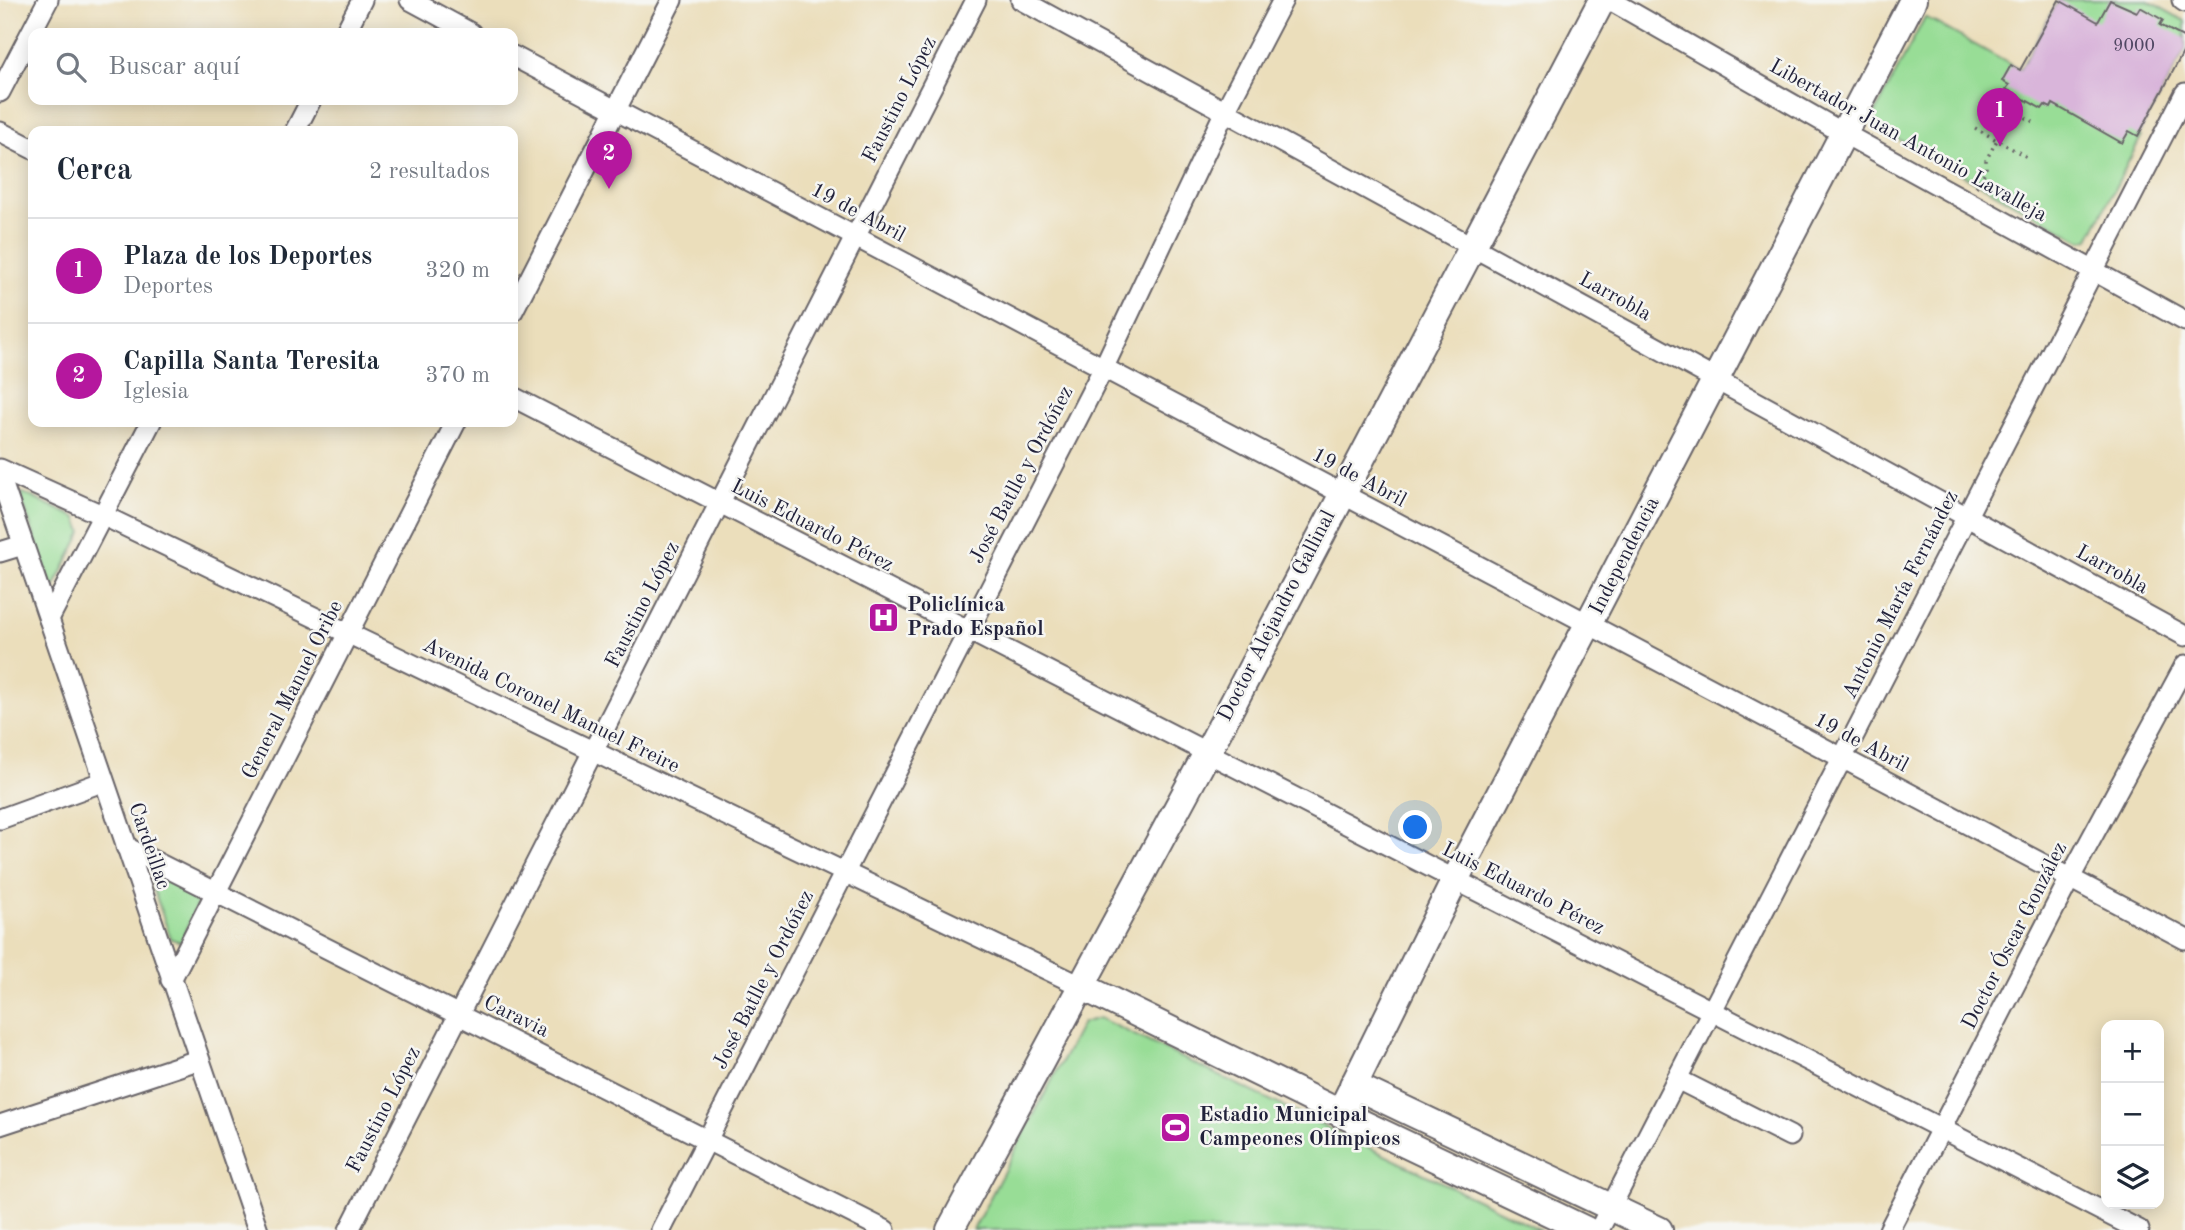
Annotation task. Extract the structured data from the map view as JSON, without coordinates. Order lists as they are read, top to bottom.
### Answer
{
  "streets": {
    "street": [
      "Faustino López",
      "Libertador Juan Antonio Lavalleja",
      "19 de Abril",
      "Larrobla",
      "José Batlle y Ordóñez",
      "Luis Eduardo Pérez",
      "Independencia",
      "Antonio María Fernández",
      "Doctor Alejandro Gallinal",
      "General Manuel Oribe",
      "Avenida Coronel Manuel Freire",
      "Cardeillac",
      "Doctor Óscar González",
      "Caravia"
    ]
  },
  "crossings": [
    ["Faustino López", "19 de Abril"],
    ["Faustino López", "Luis Eduardo Pérez"],
    ["Faustino López", "Avenida Coronel Manuel Freire"],
    ["Faustino López", "Caravia"],
    ["Libertador Juan Antonio Lavalleja", "Independencia"],
    ["Libertador Juan Antonio Lavalleja", "Antonio María Fernández"],
    ["19 de Abril", "José Batlle y Ordóñez"],
    ["19 de Abril", "Independencia"],
    ["19 de Abril", "Antonio María Fernández"],
    ["19 de Abril", "Doctor Alejandro Gallinal"],
    ["19 de Abril", "Doctor Óscar González"],
    ["Larrobla", "José Batlle y Ordóñez"],
    ["Larrobla", "Independencia"],
    ["Larrobla", "Antonio María Fernández"],
    ["Larrobla", "Doctor Alejandro Gallinal"],
    ["José Batlle y Ordóñez", "Luis Eduardo Pérez"],
    ["José Batlle y Ordóñez", "Avenida Coronel Manuel Freire"],
    ["José Batlle y Ordóñez", "Caravia"],
    ["Luis Eduardo Pérez", "Independencia"],
    ["Luis Eduardo Pérez", "Antonio María Fernández"],
    ["Luis Eduardo Pérez", "Doctor Alejandro Gallinal"],
    ["Luis Eduardo Pérez", "Doctor Óscar González"],
    ["Doctor Alejandro Gallinal", "Avenida Coronel Manuel Freire"],
    ["General Manuel Oribe", "Avenida Coronel Manuel Freire"],
    ["General Manuel Oribe", "Cardeillac"],
    ["General Manuel Oribe", "Caravia"],
    ["Cardeillac", "Caravia"]
  ],
  "places": {
    "hospital": ["Policlínica Prado Español"],
    "sports": ["Estadio Municipal Campeones Olímpicos"]
  },
  "house_numbers": ["9000"],
  "page": {
    "search": "Buscar aquí",
    "pins": ["1", "2"],
    "heading": ["Cerca", "2 resultados"],
    "list": [
      {
        "mark": "1",
        "name": "Plaza de los Deportes",
        "note": "Deportes",
        "value": "320 m"
      },
      {
        "mark": "2",
        "name": "Capilla Santa Teresita",
        "note": "Iglesia",
        "value": "370 m"
      }
    ],
    "map_buttons": ["+", "−"]
  }
}
